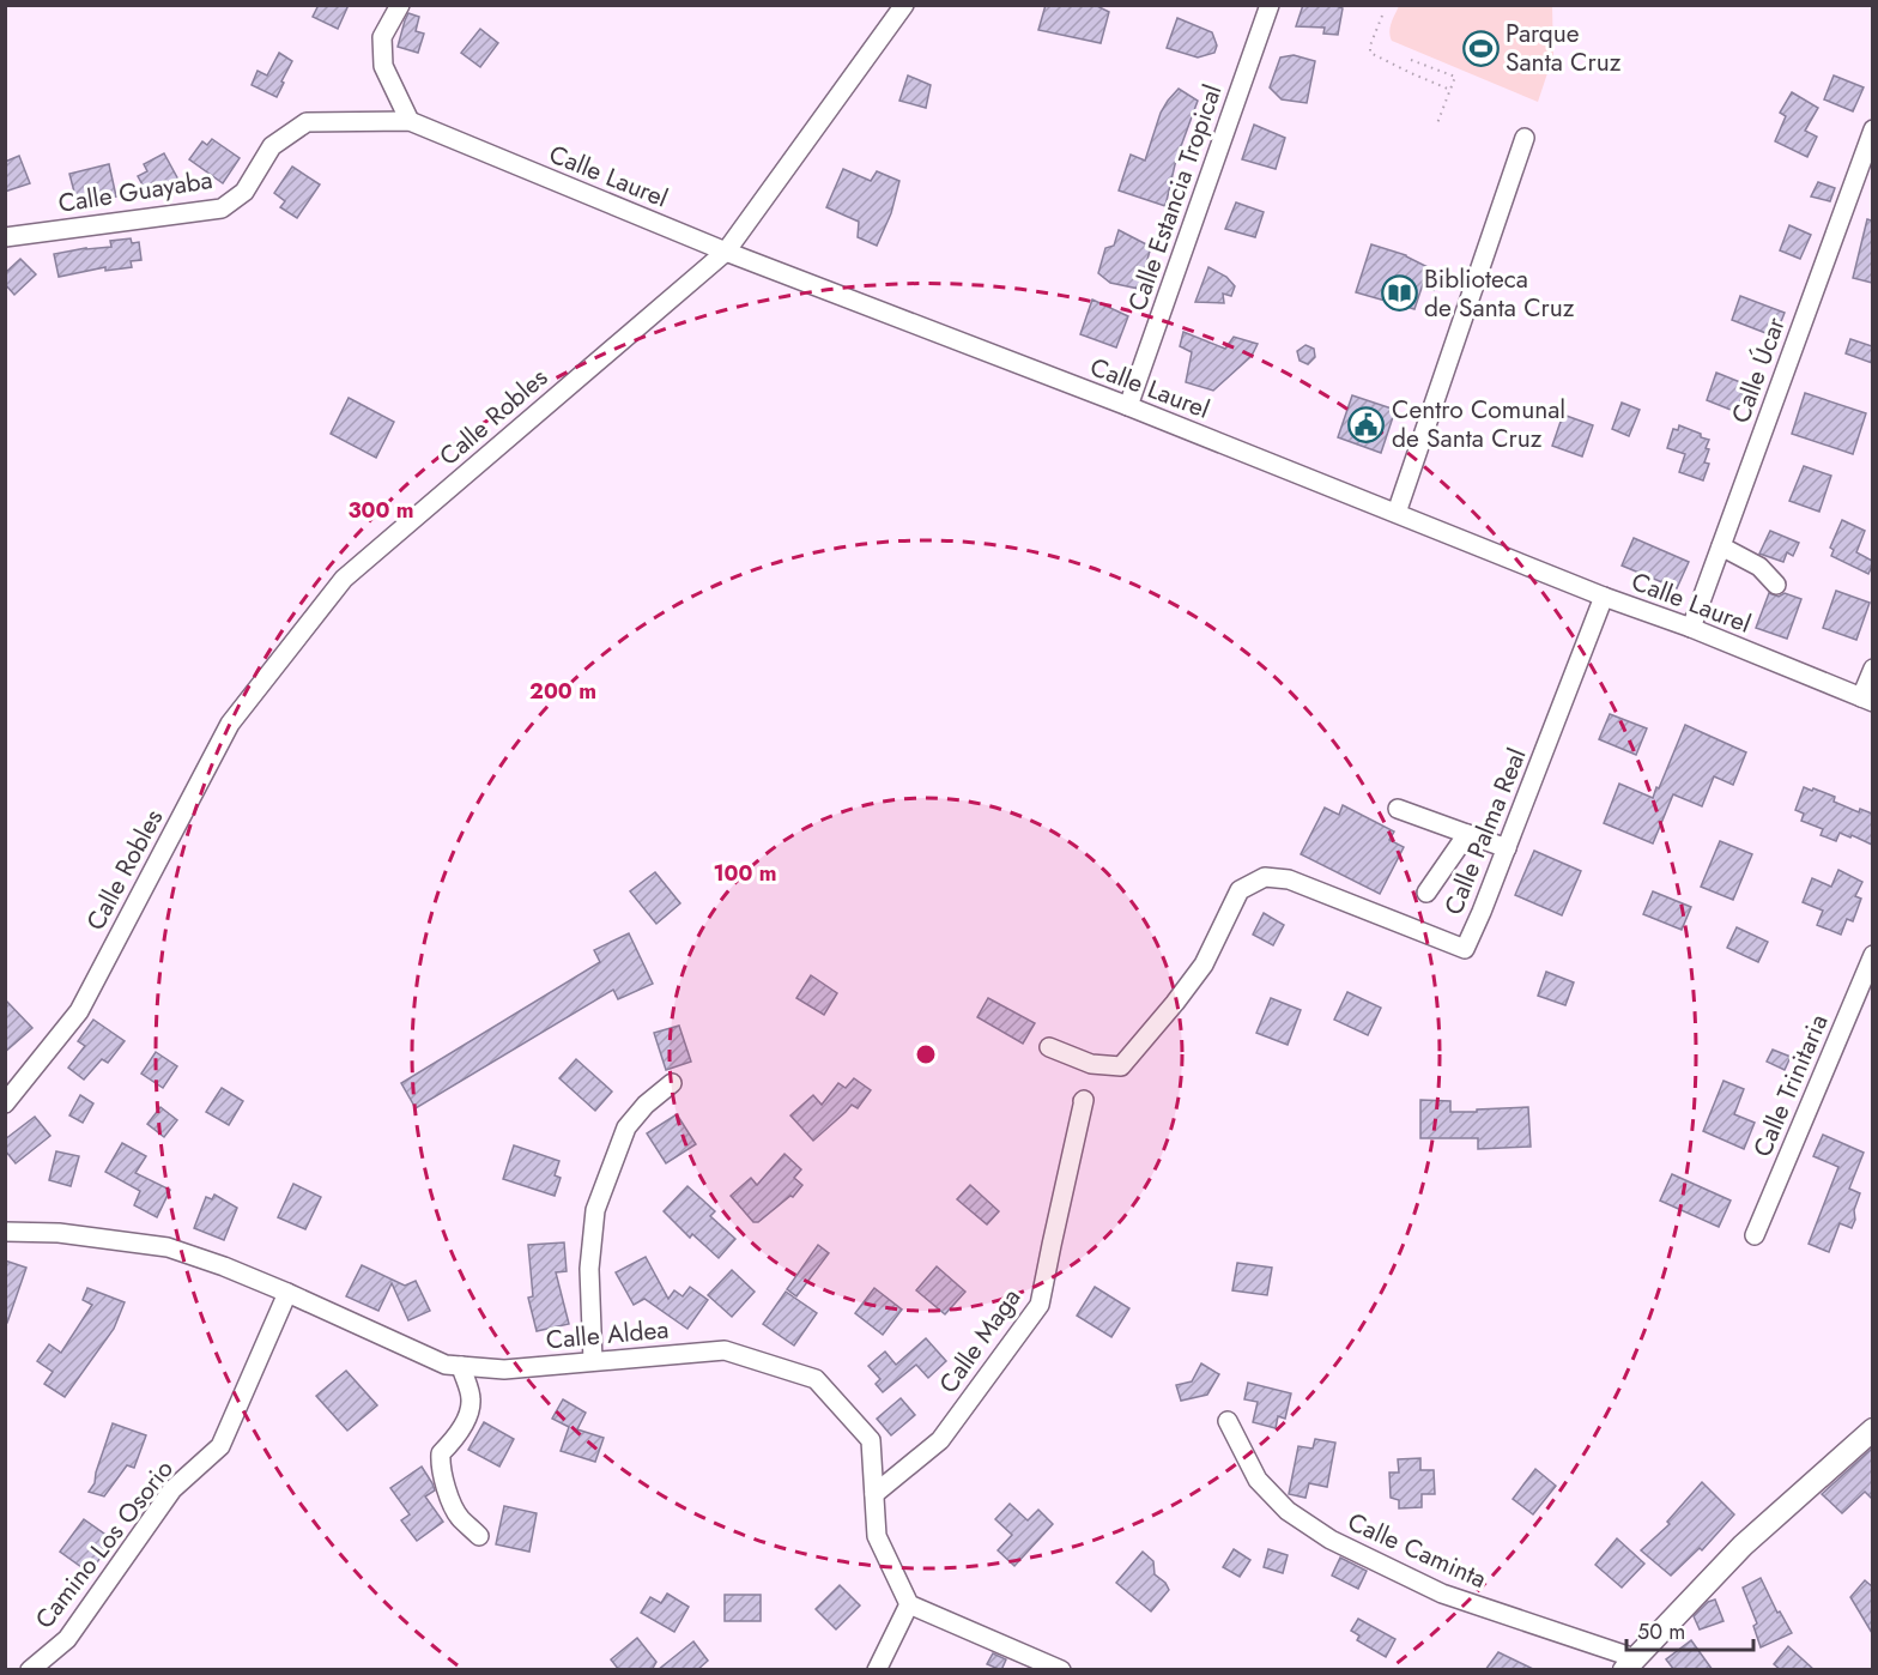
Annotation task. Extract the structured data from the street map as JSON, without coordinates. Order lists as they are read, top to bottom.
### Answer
{
  "streets": {
    "street": [
      "Calle Laurel",
      "Calle Guayaba",
      "Calle Estancia Tropical",
      "Calle Úcar",
      "Calle Robles",
      "Calle Palma Real",
      "Calle Trinitaria",
      "Calle Aldea",
      "Calle Maga",
      "Camino Los Osorio",
      "Calle Caminta"
    ]
  },
  "crossings": [
    ["Calle Laurel", "Calle Guayaba"],
    ["Calle Laurel", "Calle Estancia Tropical"],
    ["Calle Laurel", "Calle Úcar"],
    ["Calle Laurel", "Calle Robles"],
    ["Calle Laurel", "Calle Palma Real"],
    ["Calle Aldea", "Calle Maga"],
    ["Calle Aldea", "Camino Los Osorio"]
  ],
  "places": {
    "sports": ["Parque Santa Cruz"],
    "library": ["Biblioteca de Santa Cruz"],
    "public building": ["Centro Comunal de Santa Cruz"]
  },
  "scale_bar": "50 m",
  "rings": ["300 m", "200 m", "100 m"]
}
